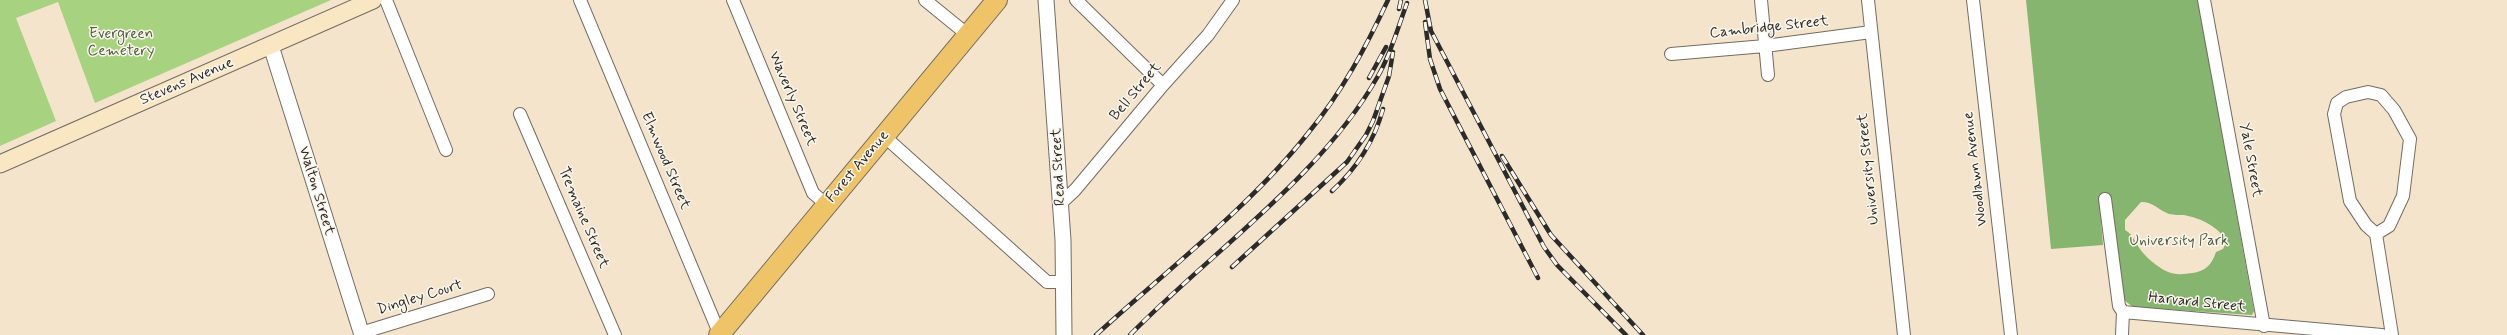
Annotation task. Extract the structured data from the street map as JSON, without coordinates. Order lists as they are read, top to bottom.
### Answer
{
  "streets": {
    "highway": ["Forest Avenue"],
    "main road": ["Stevens Avenue"],
    "street": [
      "Cambridge Street",
      "Bell Street",
      "Waverly Street",
      "Yale Street",
      "Elmwood Street",
      "Read Street",
      "University Street",
      "Woodlawn Avenue",
      "Walton Street",
      "Tremaine Street",
      "Dingley Court",
      "Harvard Street"
    ]
  },
  "crossings": [
    ["Cambridge Street", "University Street"],
    ["Stevens Avenue", "Walton Street"],
    ["Bell Street", "Read Street"],
    ["Waverly Street", "Forest Avenue"],
    ["Yale Street", "Harvard Street"],
    ["Elmwood Street", "Forest Avenue"],
    ["Walton Street", "Dingley Court"]
  ],
  "parks": ["Evergreen Cemetery", "University Park"]
}
